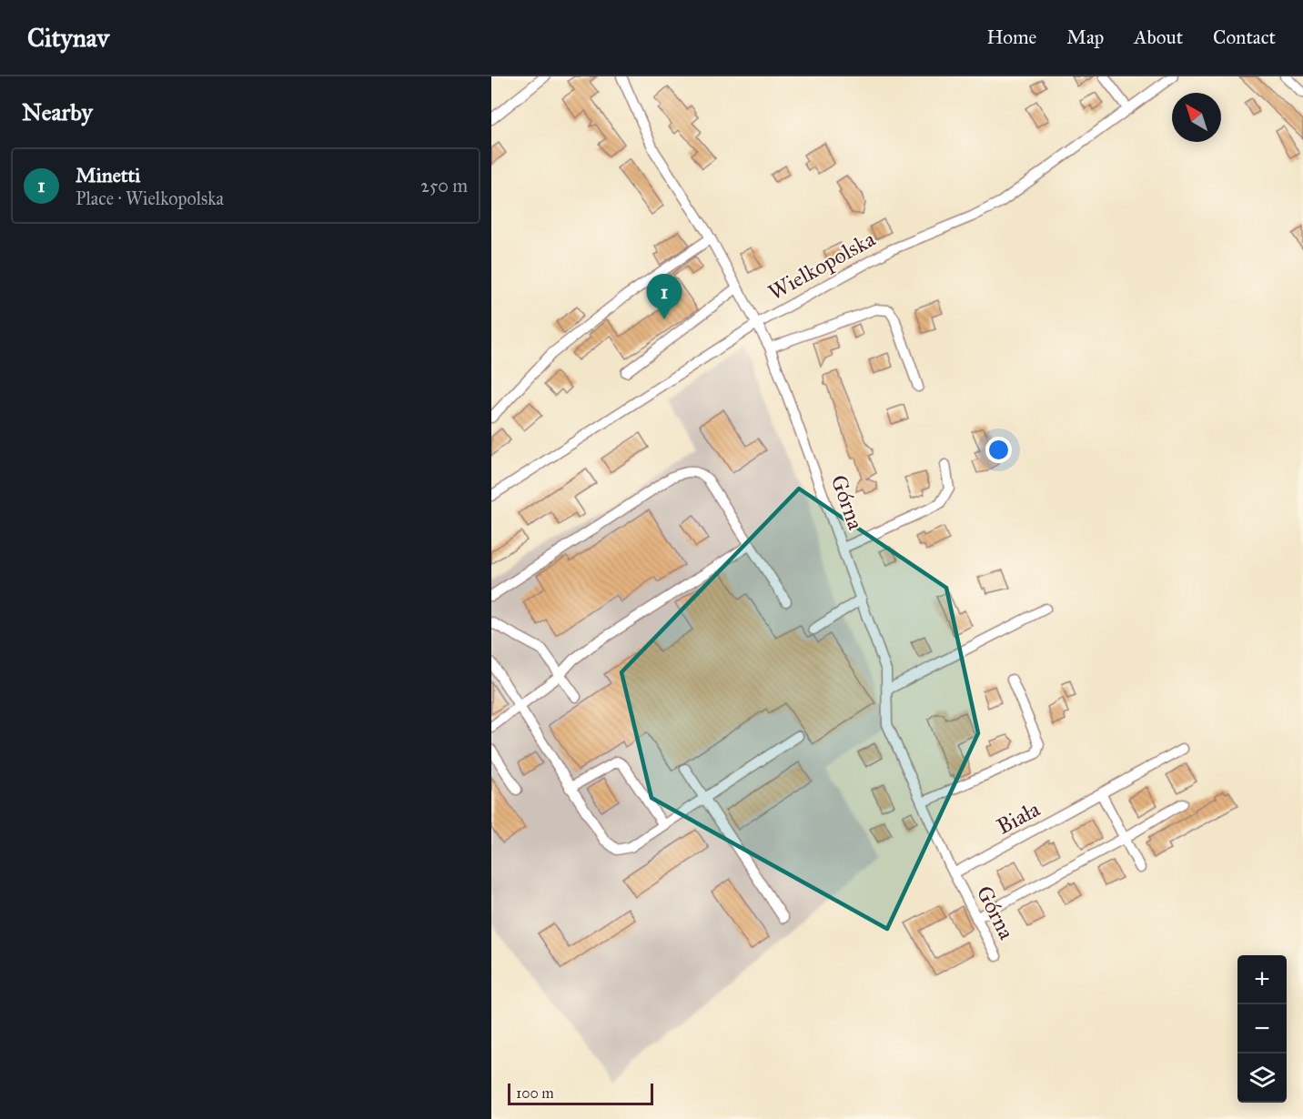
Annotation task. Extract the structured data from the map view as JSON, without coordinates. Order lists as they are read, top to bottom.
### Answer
{
  "streets": {
    "street": ["Wielkopolska", "Górna", "Biała"]
  },
  "crossings": [
    ["Wielkopolska", "Górna"],
    ["Górna", "Biała"]
  ],
  "scale_bar": "100 m",
  "north": "top left",
  "page": {
    "header": "Citynav",
    "nav": [
      "Home",
      "Map",
      "About",
      "Contact"
    ],
    "heading": "Nearby",
    "list": [
      {
        "mark": "1",
        "name": "Minetti",
        "note": "Place · Wielkopolska",
        "value": "250 m"
      }
    ],
    "pins": "1",
    "map_buttons": ["+", "−"],
    "scale": "100 m"
  }
}
